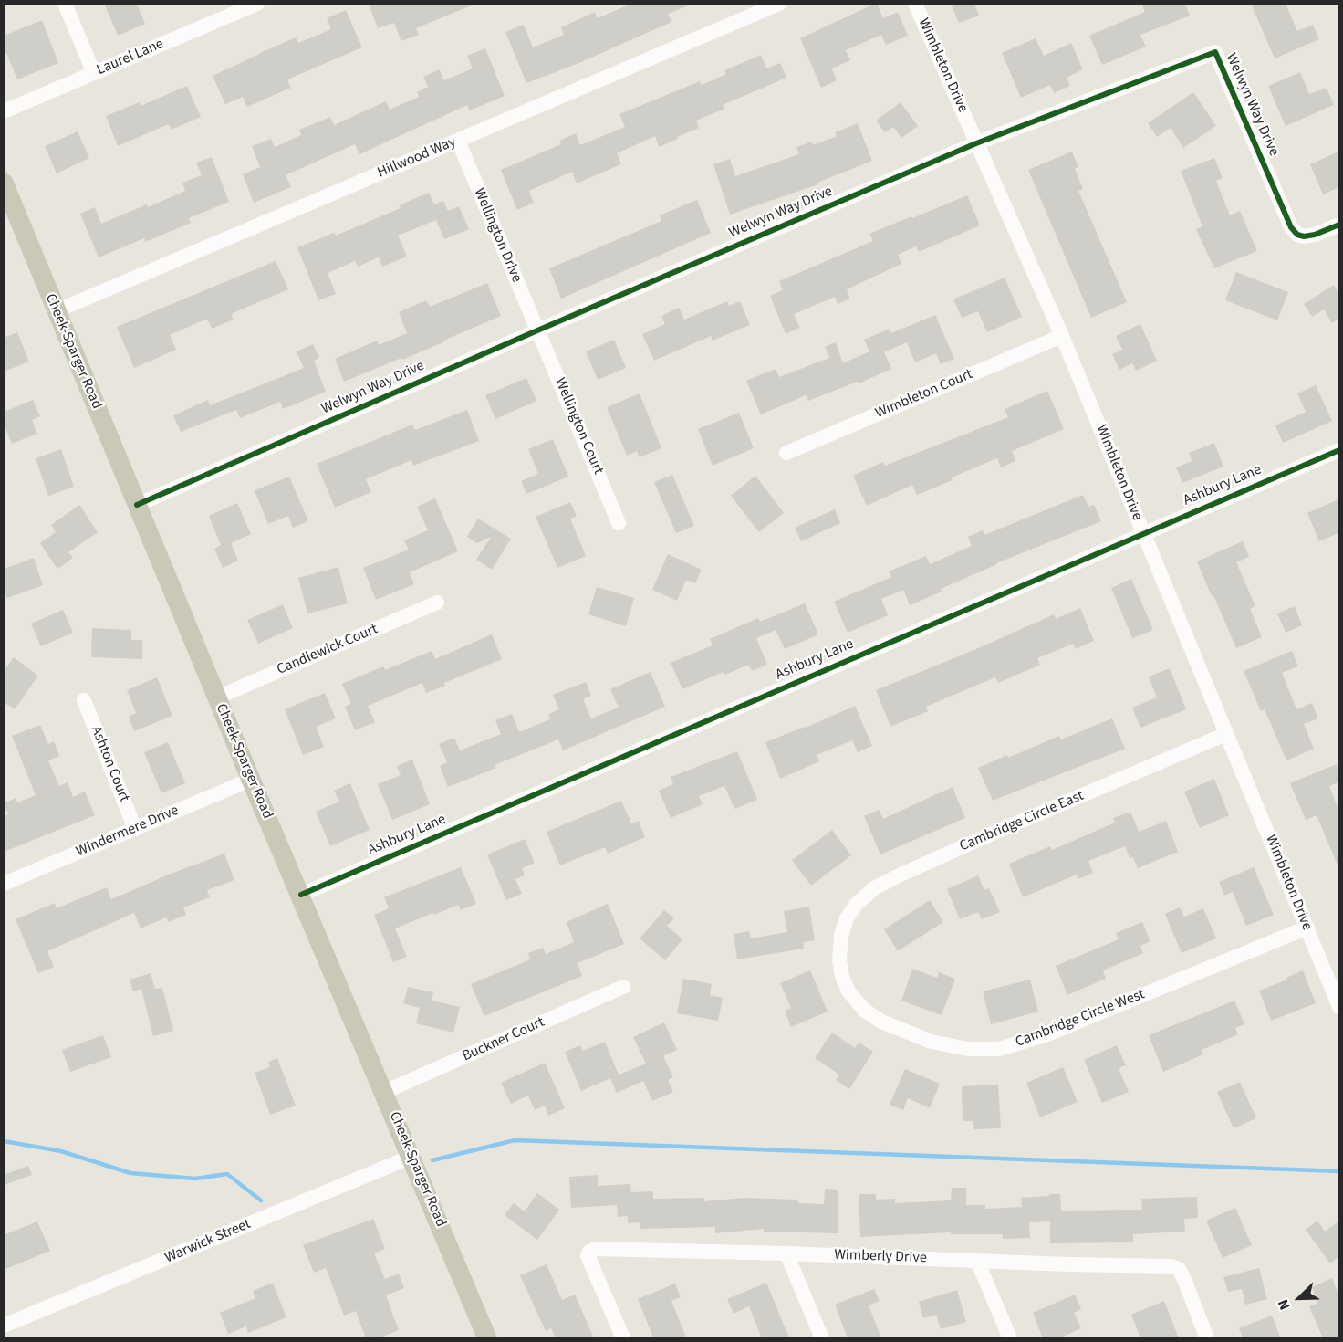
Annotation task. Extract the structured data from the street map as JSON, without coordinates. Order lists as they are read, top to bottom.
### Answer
{
  "streets": {
    "main road": ["Cheek-Sparger Road"],
    "street": [
      "Laurel Lane",
      "Wimbleton Drive",
      "Welwyn Way Drive",
      "Hillwood Way",
      "Wellington Drive",
      "Wimbleton Court",
      "Wellington Court",
      "Ashbury Lane",
      "Candlewick Court",
      "Ashton Court",
      "Cambridge Circle East",
      "Windermere Drive",
      "Cambridge Circle West",
      "Buckner Court",
      "Warwick Street",
      "Wimberly Drive"
    ]
  },
  "crossings": [
    ["Wimbleton Drive", "Welwyn Way Drive"],
    ["Wimbleton Drive", "Wimbleton Court"],
    ["Wimbleton Drive", "Ashbury Lane"],
    ["Wimbleton Drive", "Cambridge Circle East"],
    ["Wimbleton Drive", "Cambridge Circle West"],
    ["Welwyn Way Drive", "Wellington Drive"],
    ["Welwyn Way Drive", "Cheek-Sparger Road"],
    ["Welwyn Way Drive", "Wellington Court"],
    ["Hillwood Way", "Wellington Drive"],
    ["Hillwood Way", "Cheek-Sparger Road"],
    ["Wellington Drive", "Wellington Court"],
    ["Cheek-Sparger Road", "Ashbury Lane"],
    ["Cheek-Sparger Road", "Candlewick Court"],
    ["Cheek-Sparger Road", "Windermere Drive"],
    ["Cheek-Sparger Road", "Buckner Court"],
    ["Cheek-Sparger Road", "Warwick Street"],
    ["Ashton Court", "Windermere Drive"],
    ["Cambridge Circle East", "Cambridge Circle West"]
  ],
  "north": "bottom left"
}
